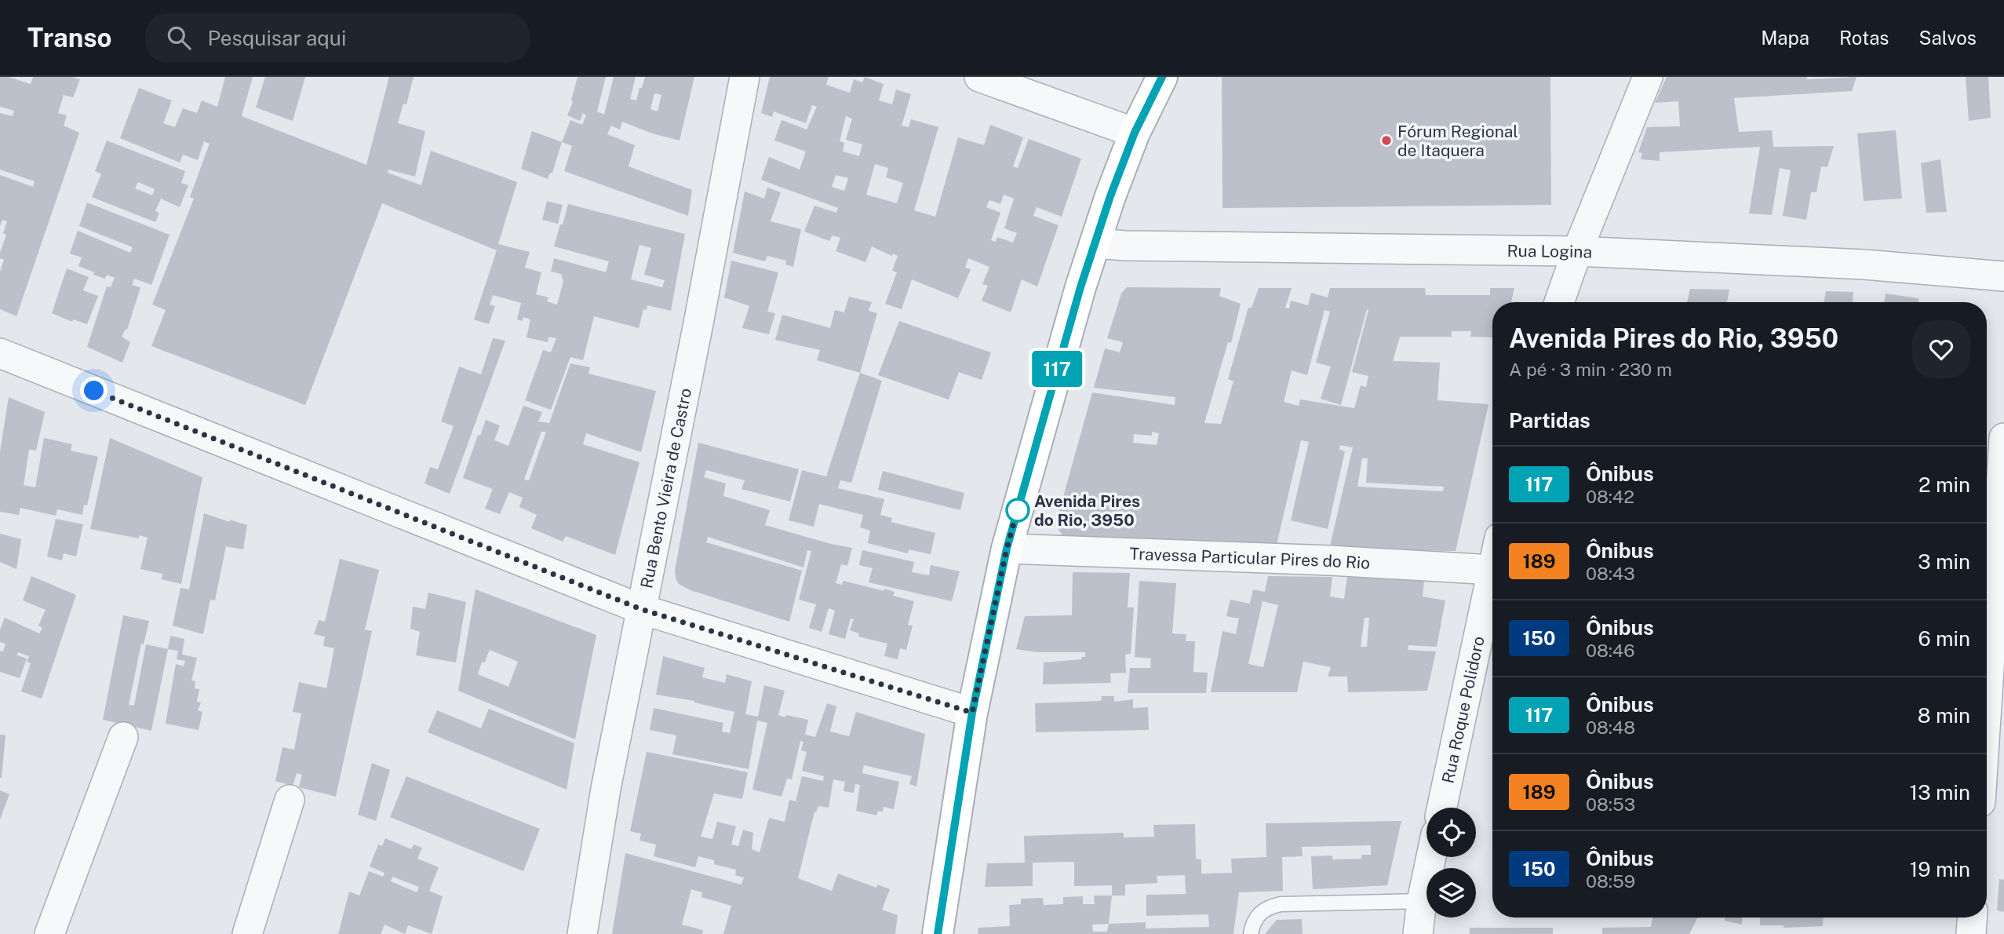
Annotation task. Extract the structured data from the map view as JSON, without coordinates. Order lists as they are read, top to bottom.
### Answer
{
  "streets": {
    "street": [
      "Rua Logina",
      "Rua Bento Vieira de Castro",
      "Travessa Particular Pires do Rio",
      "Rua Roque Polidoro"
    ]
  },
  "crossings": [
    ["Travessa Particular Pires do Rio", "Rua Roque Polidoro"]
  ],
  "places": ["Fórum Regional de Itaquera", "Avenida Pires do Rio, 3950"],
  "lines": ["bus line 117"],
  "page": {
    "header": "Transo",
    "search": "Pesquisar aqui",
    "nav": ["Mapa", "Rotas", "Salvos"],
    "on_map": "117",
    "heading": [
      ["Avenida Pires do Rio, 3950", "A pé · 3 min · 230 m"],
      "Partidas"
    ],
    "list": [
      {
        "mark": "117",
        "name": "Ônibus",
        "note": "08:42",
        "value": "2 min"
      },
      {
        "mark": "189",
        "name": "Ônibus",
        "note": "08:43",
        "value": "3 min"
      },
      {
        "mark": "150",
        "name": "Ônibus",
        "note": "08:46",
        "value": "6 min"
      },
      {
        "mark": "117",
        "name": "Ônibus",
        "note": "08:48",
        "value": "8 min"
      },
      {
        "mark": "189",
        "name": "Ônibus",
        "note": "08:53",
        "value": "13 min"
      },
      {
        "mark": "150",
        "name": "Ônibus",
        "note": "08:59",
        "value": "19 min"
      }
    ]
  }
}
